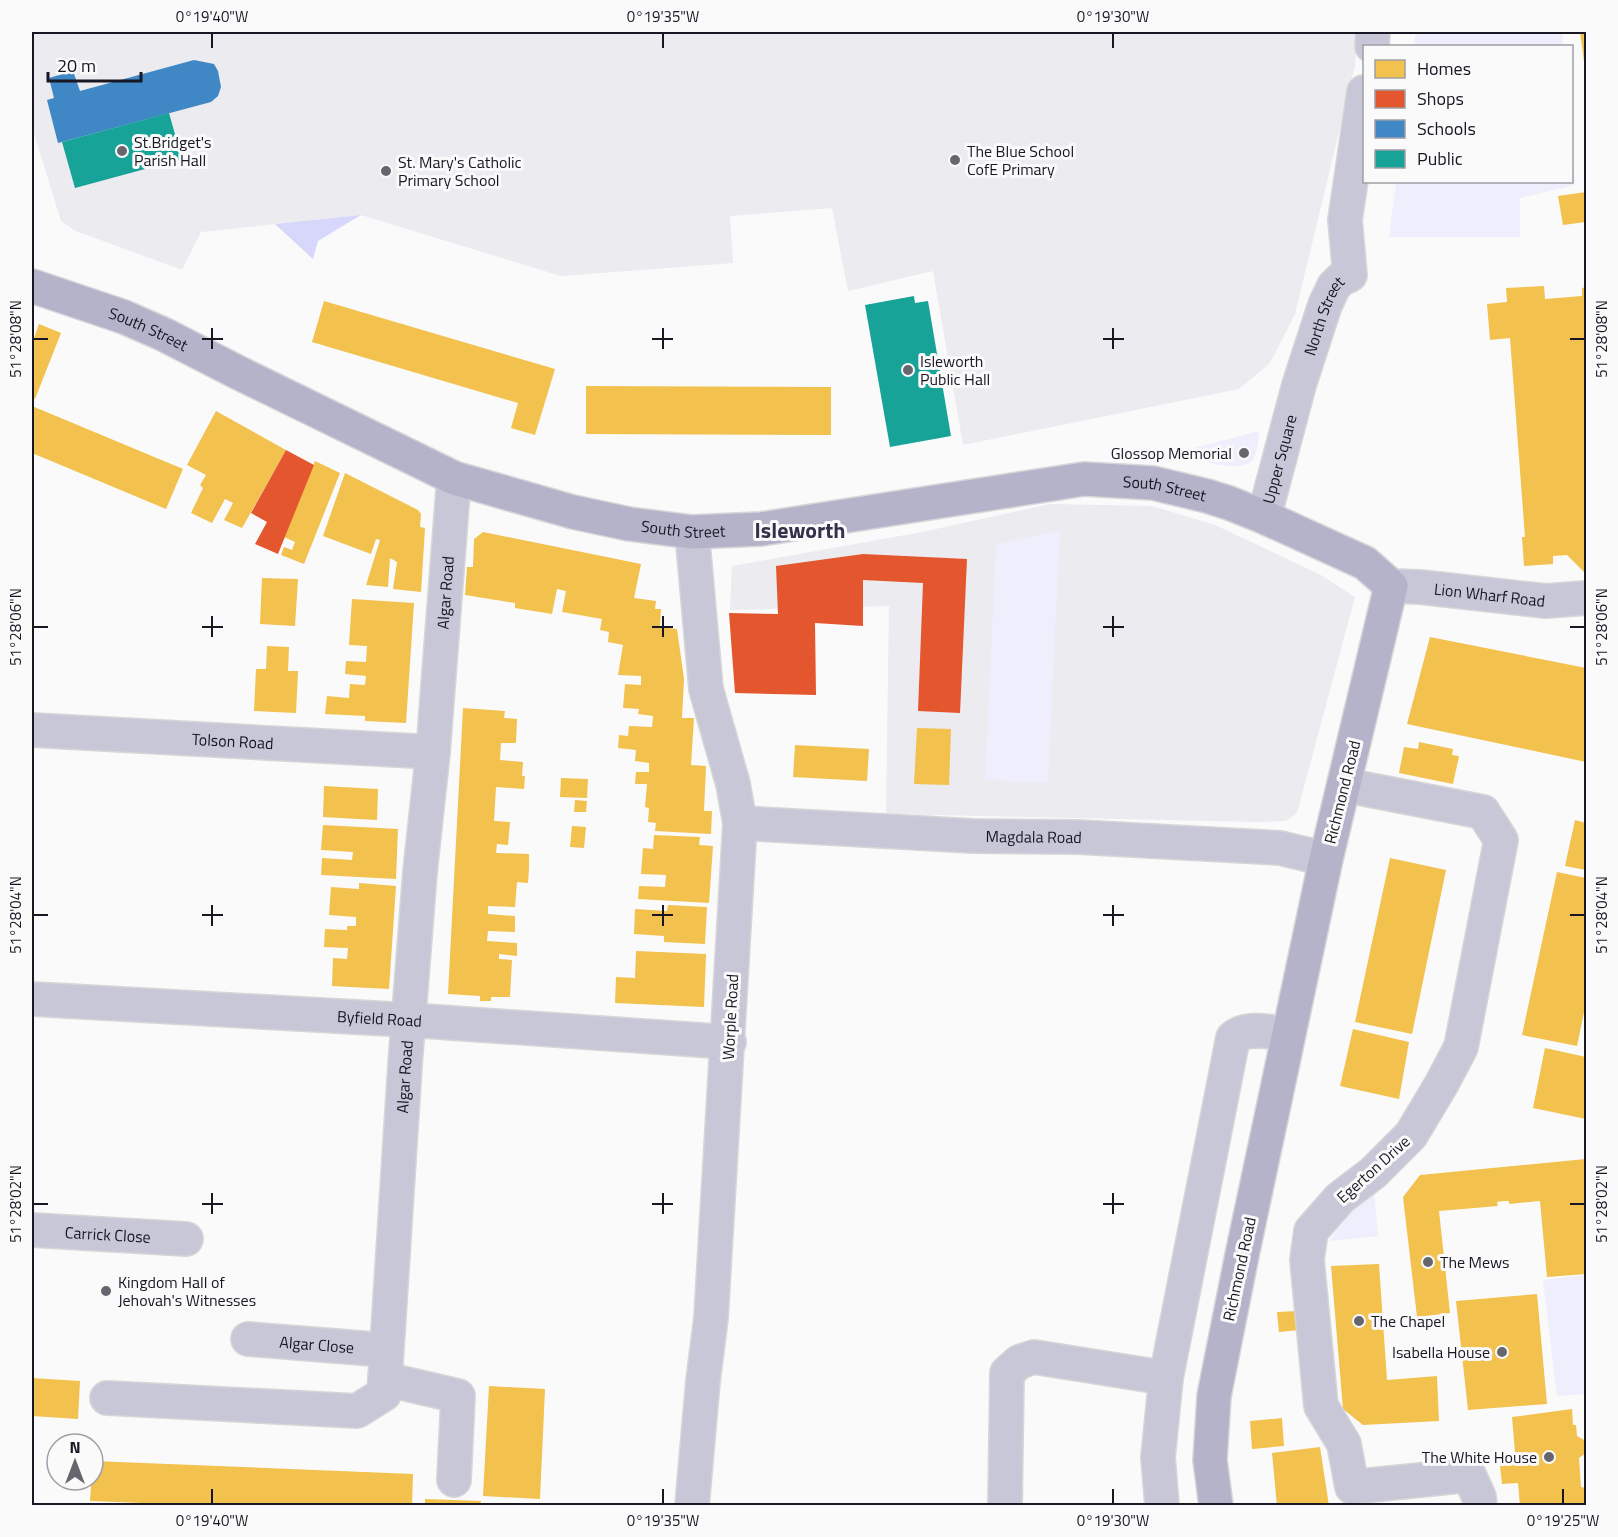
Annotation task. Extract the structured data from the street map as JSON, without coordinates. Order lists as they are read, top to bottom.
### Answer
{
  "streets": {
    "main road": ["South Street", "Richmond Road"],
    "street": [
      "North Street",
      "Upper Square",
      "Algar Road",
      "Lion Wharf Road",
      "Tolson Road",
      "Magdala Road",
      "Worple Road",
      "Byfield Road",
      "Egerton Drive",
      "Carrick Close",
      "Algar Close"
    ]
  },
  "crossings": [
    ["North Street", "Upper Square"],
    ["South Street", "Upper Square"],
    ["South Street", "Algar Road"],
    ["South Street", "Lion Wharf Road"],
    ["South Street", "Richmond Road"],
    ["South Street", "Worple Road"],
    ["Algar Road", "Tolson Road"],
    ["Algar Road", "Byfield Road"],
    ["Algar Road", "Algar Close"],
    ["Lion Wharf Road", "Richmond Road"],
    ["Richmond Road", "Magdala Road"],
    ["Richmond Road", "Egerton Drive"],
    ["Magdala Road", "Worple Road"],
    ["Worple Road", "Byfield Road"]
  ],
  "districts": ["Isleworth"],
  "places": [
    "St.Bridget's Parish Hall",
    "The Blue School CofE Primary",
    "St. Mary's Catholic Primary School",
    "Isleworth Public Hall",
    "Glossop Memorial",
    "The Mews",
    "Kingdom Hall of Jehovah's Witnesses",
    "The Chapel",
    "Isabella House",
    "The White House"
  ],
  "legend": [
    "Homes",
    "Shops",
    "Schools",
    "Public"
  ],
  "scale_bar": "20 m",
  "north": "top",
  "coordinates": [
    "0°19'40\"W",
    "0°19'35\"W",
    "0°19'30\"W",
    "51°28'08\"N",
    "51°28'06\"N",
    "51°28'04\"N",
    "51°28'02\"N",
    "0°19'25\"W"
  ]
}
